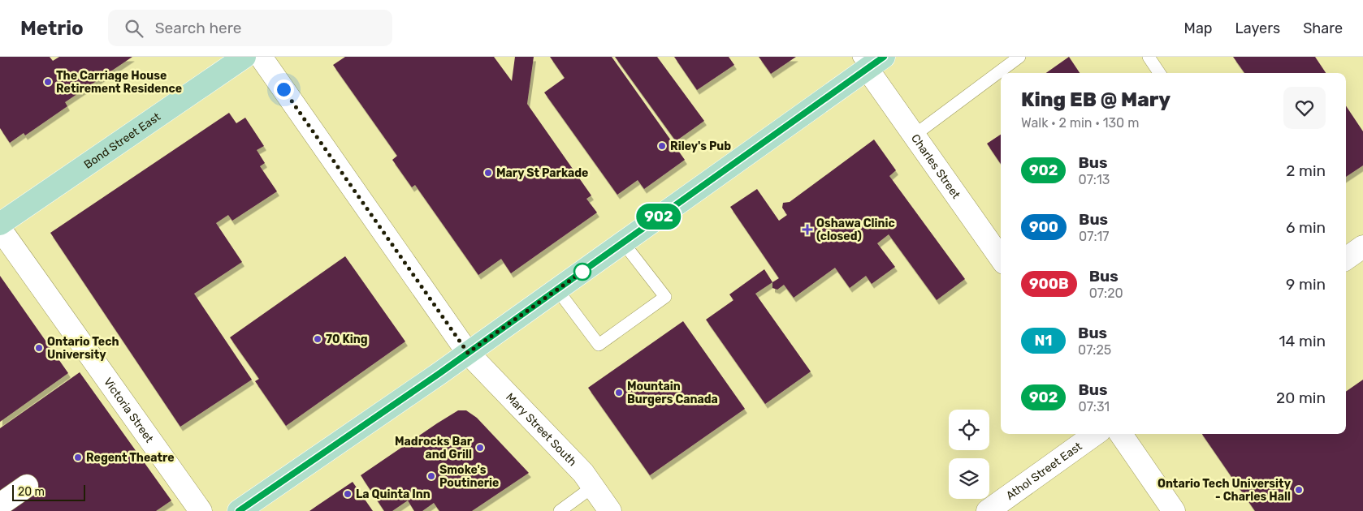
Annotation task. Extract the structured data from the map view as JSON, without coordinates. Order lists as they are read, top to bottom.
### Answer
{
  "streets": {
    "main road": ["Bond Street East"],
    "street": [
      "Charles Street",
      "Victoria Street",
      "Mary Street South",
      "Athol Street East"
    ]
  },
  "places": {
    "other": [
      "The Carriage House Retirement Residence",
      "Riley's Pub",
      "Mary St Parkade",
      "70 King",
      "Ontario Tech University",
      "Mountain Burgers Canada",
      "Madrocks Bar and Grill",
      "Regent Theatre",
      "Smoke's Poutinerie",
      "Ontario Tech University - Charles Hall",
      "La Quinta Inn"
    ],
    "health": ["Oshawa Clinic (closed)"]
  },
  "lines": ["bus line 902"],
  "scale_bar": "20 m",
  "page": {
    "header": "Metrio",
    "search": "Search here",
    "nav": ["Map", "Layers", "Share"],
    "on_map": "902",
    "heading": ["King EB @ Mary", "Walk · 2 min · 130 m"],
    "list": [
      {
        "mark": "902",
        "name": "Bus",
        "note": "07:13",
        "value": "2 min"
      },
      {
        "mark": "900",
        "name": "Bus",
        "note": "07:17",
        "value": "6 min"
      },
      {
        "mark": "900B",
        "name": "Bus",
        "note": "07:20",
        "value": "9 min"
      },
      {
        "mark": "N1",
        "name": "Bus",
        "note": "07:25",
        "value": "14 min"
      },
      {
        "mark": "902",
        "name": "Bus",
        "note": "07:31",
        "value": "20 min"
      }
    ],
    "scale": "20 m"
  }
}
